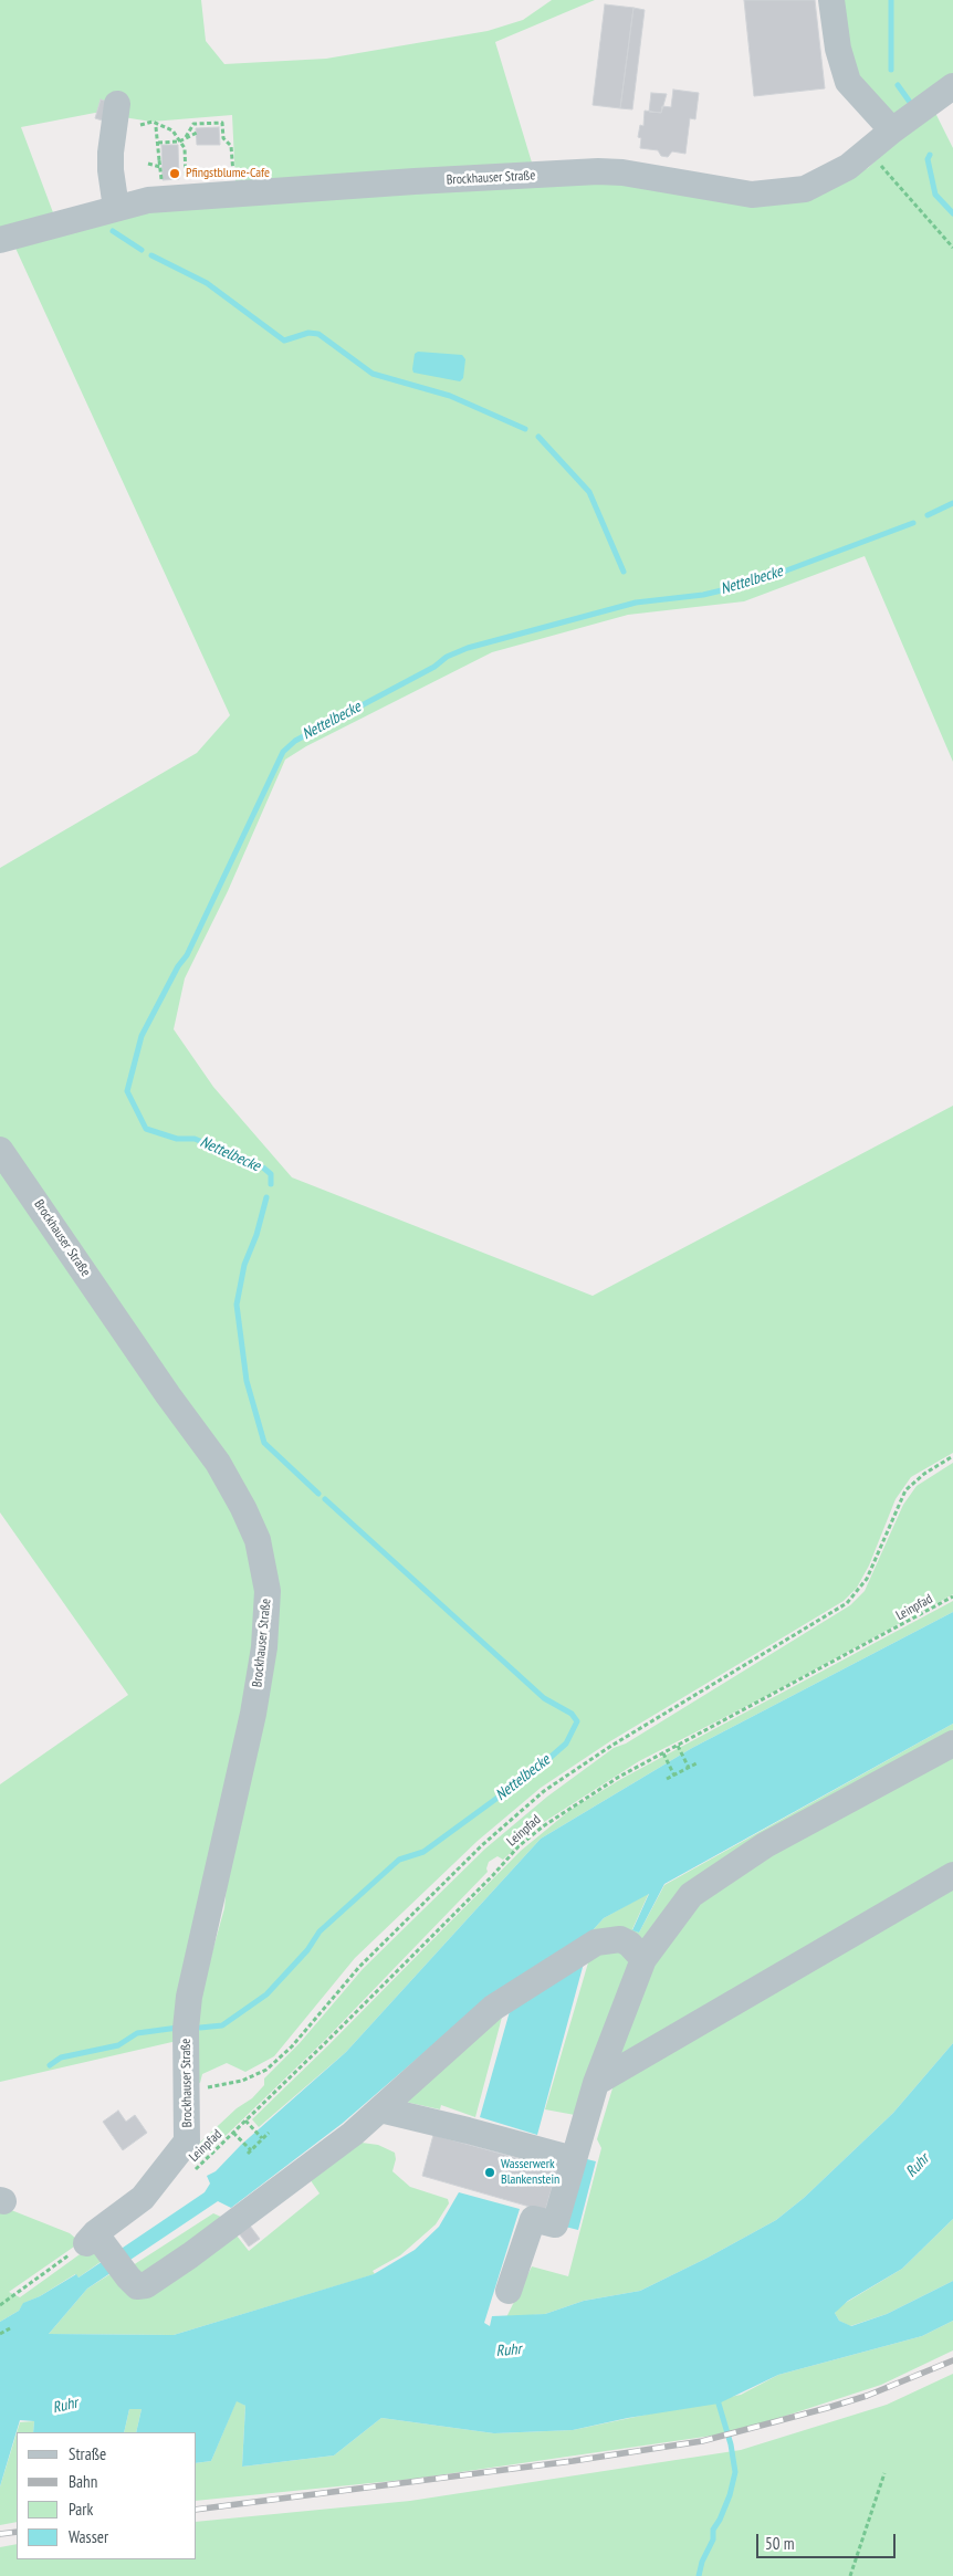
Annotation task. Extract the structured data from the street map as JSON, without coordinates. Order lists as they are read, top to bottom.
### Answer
{
  "streets": {
    "street": ["Brockhauser Straße"],
    "path": ["Leinpfad"]
  },
  "crossings": [
    ["Brockhauser Straße", "Leinpfad"]
  ],
  "water": ["Nettelbecke", "Ruhr"],
  "places": ["Pfingstblume-Cafe", "Wasserwerk Blankenstein"],
  "legend": [
    "Straße",
    "Bahn",
    "Park",
    "Wasser"
  ],
  "scale_bar": "50 m"
}
